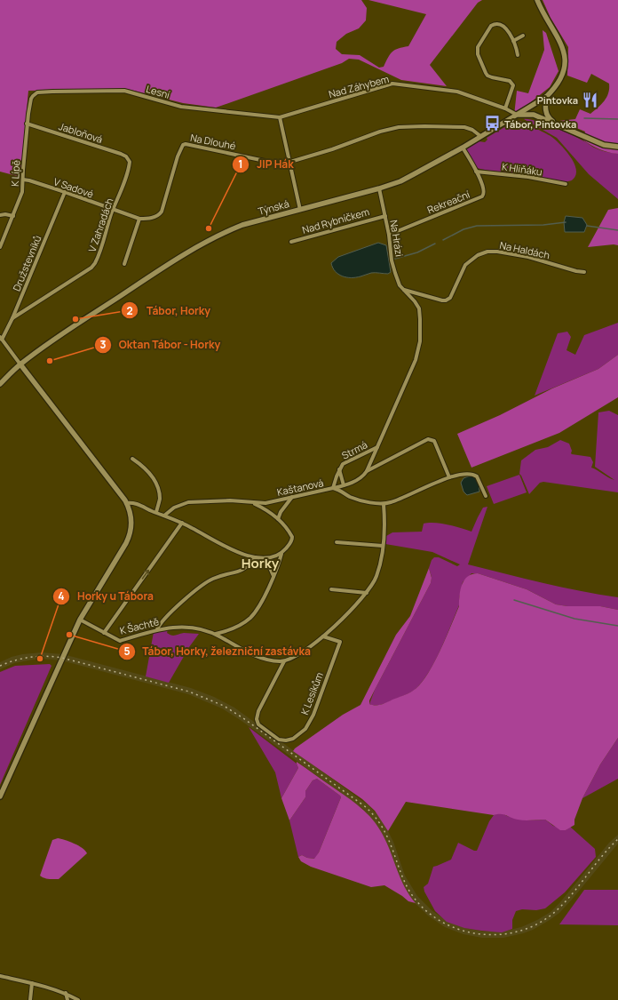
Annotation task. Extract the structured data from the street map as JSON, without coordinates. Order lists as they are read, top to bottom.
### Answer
{
  "streets": {
    "main road": ["Týnská"],
    "street": [
      "Nad Záhybem",
      "Lesní",
      "Jabloňová",
      "Na Dlouhé",
      "K Hliňáku",
      "K Lípě",
      "V Sadové",
      "Rekreační",
      "Nad Rybníčkem",
      "V Zahradách",
      "Na Hrázi",
      "Na Haldách",
      "Družstevníků",
      "Strmá",
      "Kaštanová",
      "K Šachtě",
      "K Lesíkům"
    ]
  },
  "crossings": [
    ["Nad Záhybem", "Lesní"],
    ["Nad Záhybem", "Týnská"],
    ["Lesní", "K Lípě"],
    ["Jabloňová", "K Lípě"],
    ["Jabloňová", "V Zahradách"],
    ["Na Dlouhé", "V Sadové"],
    ["Na Dlouhé", "Týnská"],
    ["K Hliňáku", "Rekreační"],
    ["K Lípě", "V Sadové"],
    ["V Sadové", "V Zahradách"],
    ["V Sadové", "Družstevníků"],
    ["Rekreační", "Týnská"],
    ["Rekreační", "Na Hrázi"],
    ["Týnská", "Na Hrázi"],
    ["Nad Rybníčkem", "Na Hrázi"],
    ["V Zahradách", "Družstevníků"],
    ["Na Hrázi", "Na Haldách"],
    ["Na Hrázi", "Strmá"],
    ["Strmá", "Kaštanová"],
    ["K Šachtě", "K Lesíkům"]
  ],
  "districts": ["Horky"],
  "places": {
    "restaurant": ["Pintovka"],
    "bus stop": ["Tábor, Pintovka"],
    "other": [
      "JIP Hák",
      "Tábor, Horky",
      "Oktan Tábor - Horky",
      "Tábor, Horky, železniční zastávka",
      "Horky u Tábora"
    ]
  }
}
